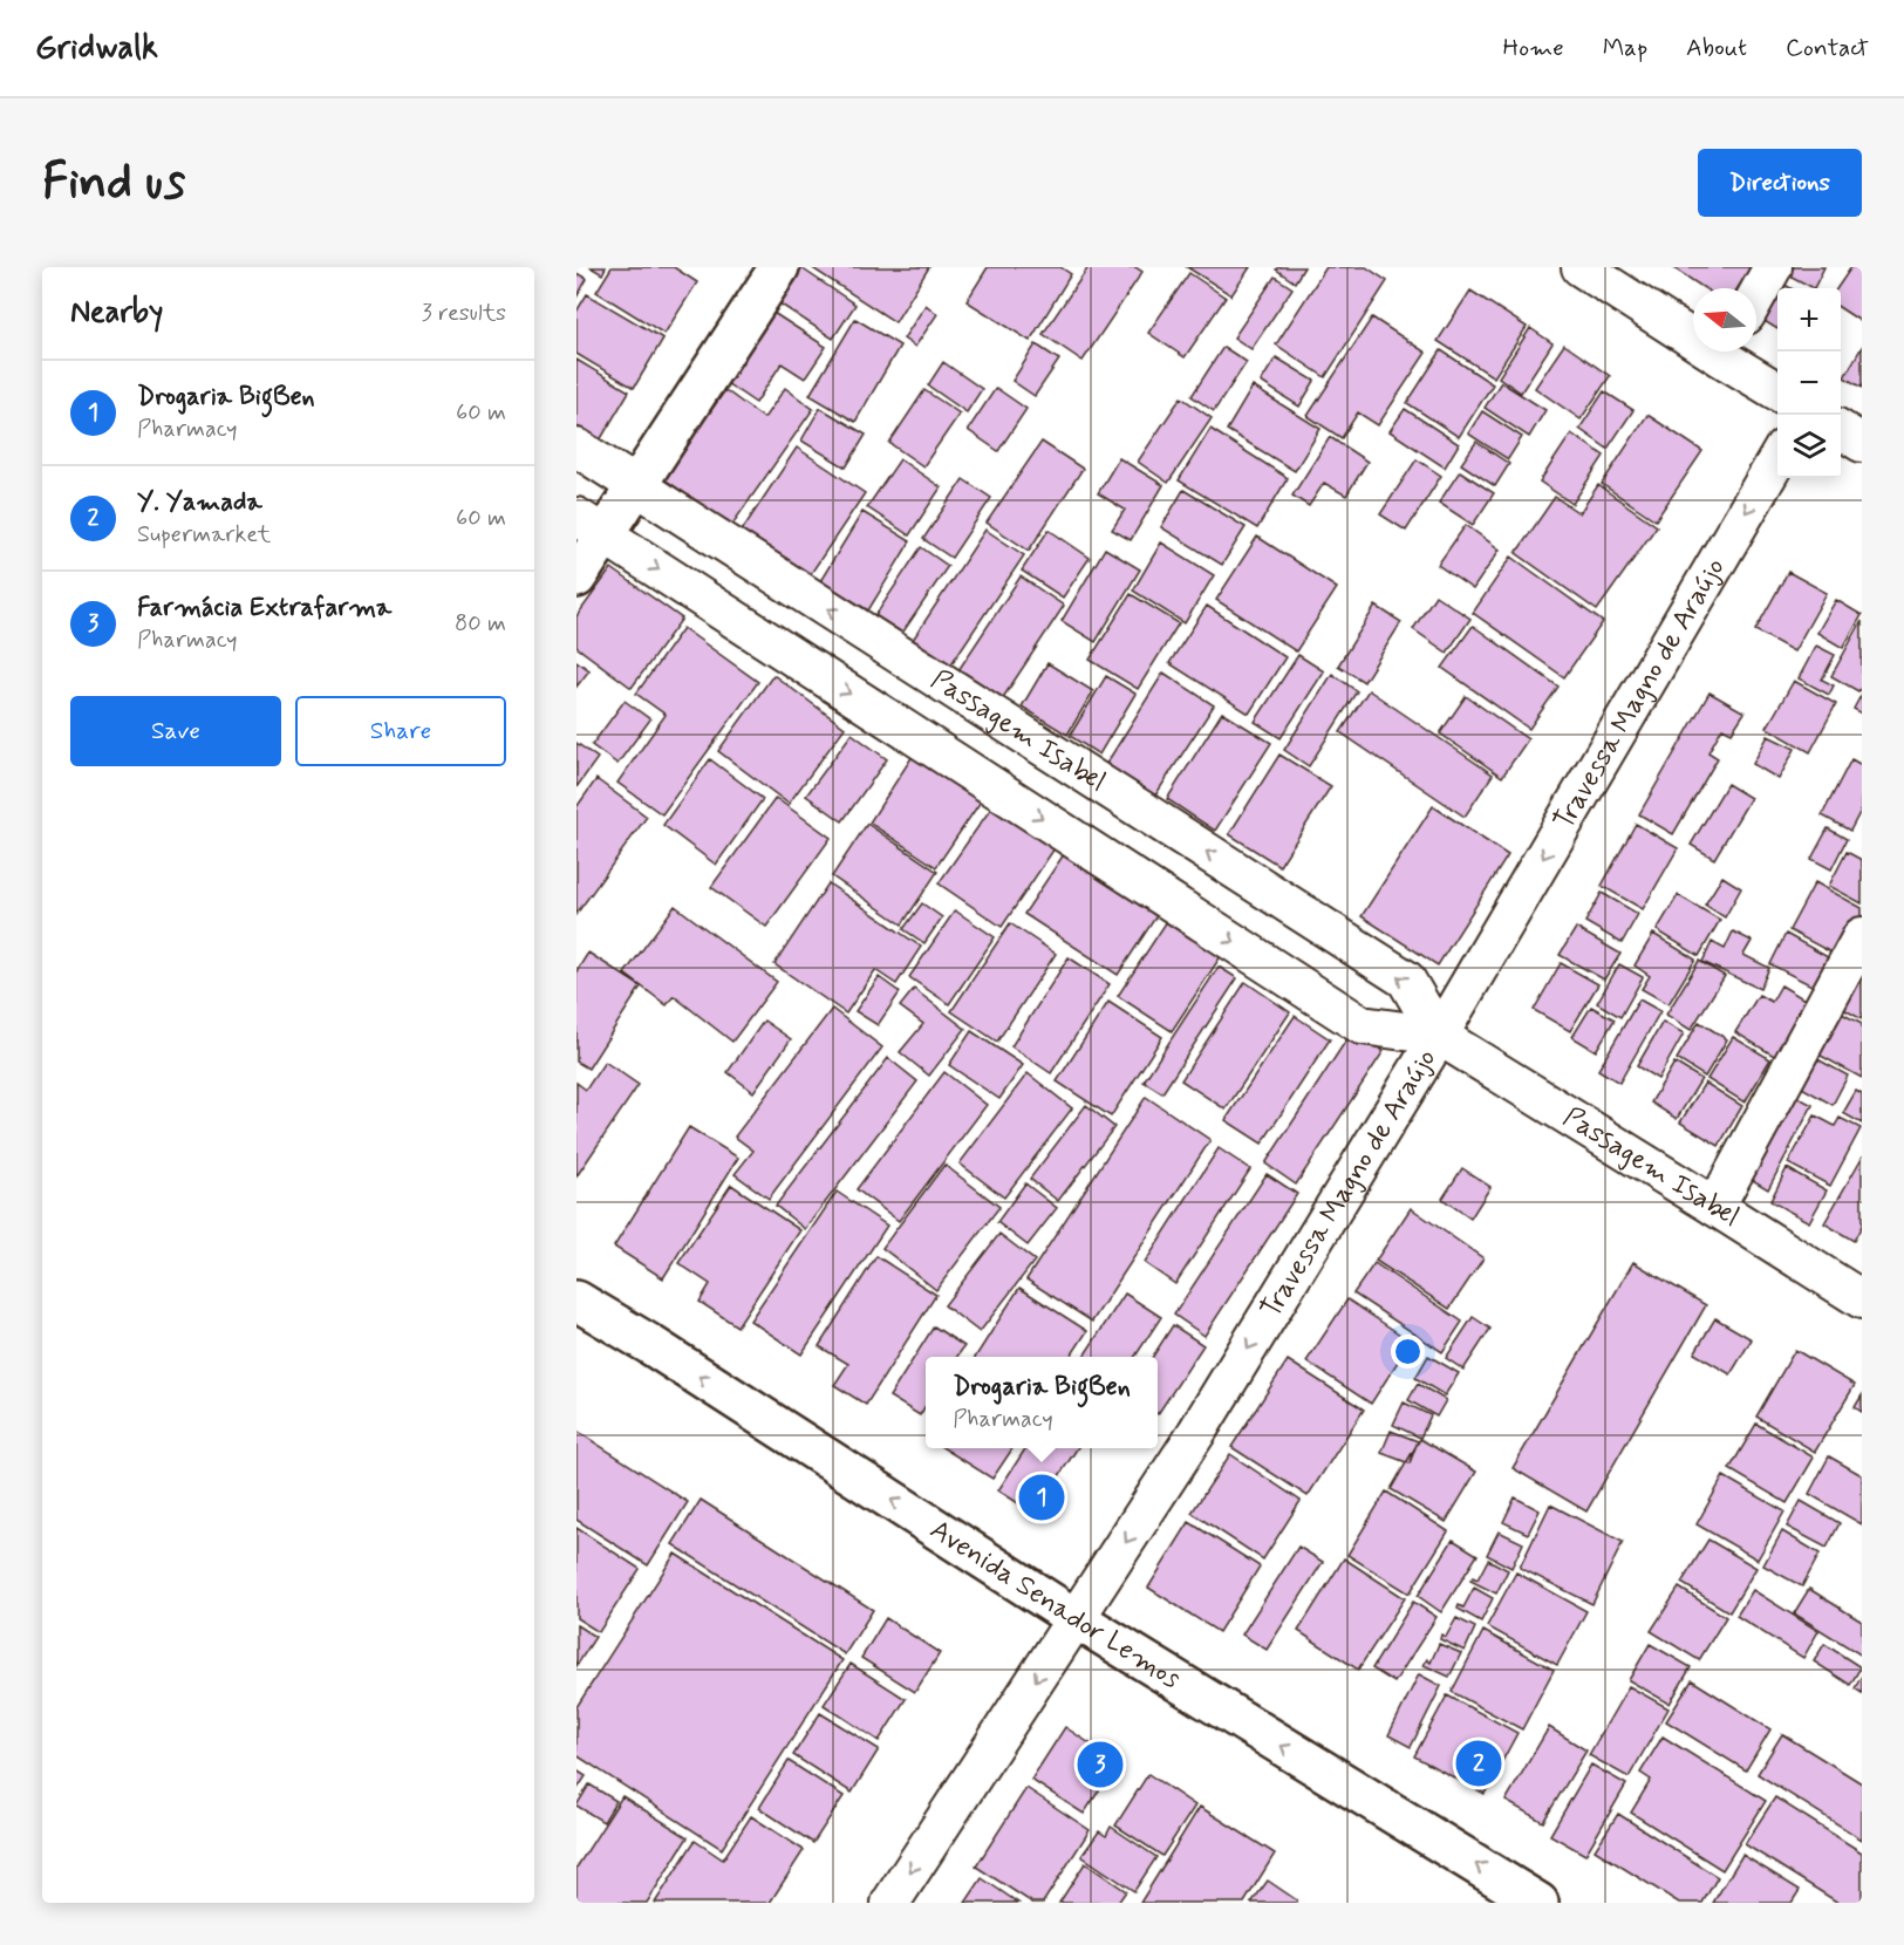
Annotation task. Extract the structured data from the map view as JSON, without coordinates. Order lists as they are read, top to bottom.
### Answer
{
  "streets": {
    "main road": ["Avenida Senador Lemos"],
    "street": ["Travessa Magno de Araújo", "Passagem Isabel"]
  },
  "crossings": [
    ["Travessa Magno de Araújo", "Passagem Isabel"],
    ["Travessa Magno de Araújo", "Avenida Senador Lemos"]
  ],
  "one_way": ["Travessa Magno de Araújo", "Avenida Senador Lemos"],
  "north": "left",
  "page": {
    "header": "Gridwalk",
    "nav": [
      "Home",
      "Map",
      "About",
      "Contact"
    ],
    "buttons": [
      "Directions",
      ["Save", "Share"]
    ],
    "title": "Find us",
    "heading": ["Nearby", "3 results"],
    "map_buttons": ["+", "−"],
    "list": [
      {
        "mark": "1",
        "name": "Drogaria BigBen",
        "note": "Pharmacy",
        "value": "60 m"
      },
      {
        "mark": "2",
        "name": "Y. Yamada",
        "note": "Supermarket",
        "value": "60 m"
      },
      {
        "mark": "3",
        "name": "Farmácia Extrafarma",
        "note": "Pharmacy",
        "value": "80 m"
      }
    ],
    "popup": ["Drogaria BigBen", "Pharmacy"],
    "pins": ["1", "2", "3"]
  }
}
